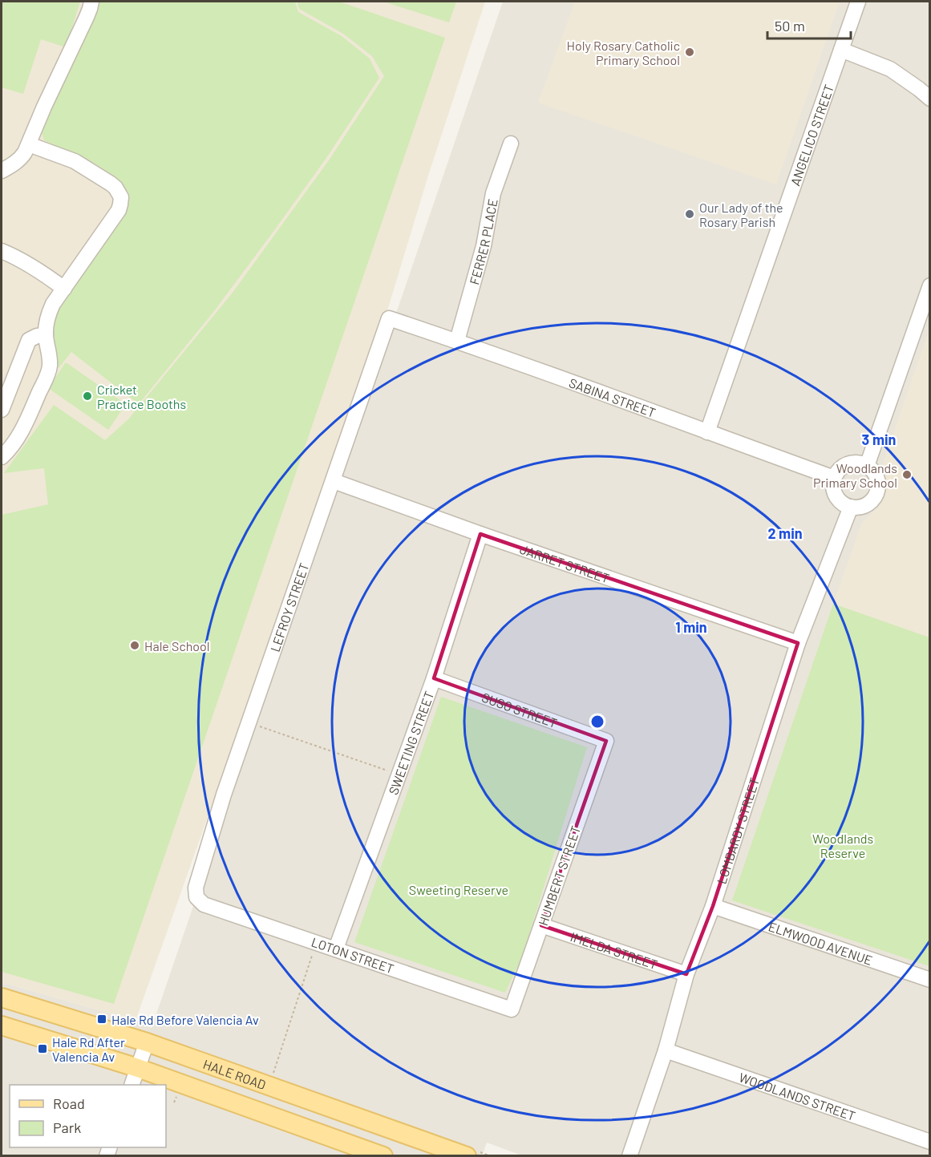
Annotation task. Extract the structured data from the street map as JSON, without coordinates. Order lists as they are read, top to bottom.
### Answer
{
  "streets": {
    "main road": ["HALE ROAD"],
    "street": [
      "ANGELICO STREET",
      "FERRER PLACE",
      "SABINA STREET",
      "JARRET STREET",
      "LEFROY STREET",
      "SUSO STREET",
      "SWEETING STREET",
      "LOMBARDY STREET",
      "HUMBERT STREET",
      "ELMWOOD AVENUE",
      "IMELDA STREET",
      "LOTON STREET",
      "WOODLANDS STREET"
    ]
  },
  "crossings": [
    ["ANGELICO STREET", "SABINA STREET"],
    ["FERRER PLACE", "SABINA STREET"],
    ["SABINA STREET", "LEFROY STREET"],
    ["SABINA STREET", "LOMBARDY STREET"],
    ["JARRET STREET", "LEFROY STREET"],
    ["JARRET STREET", "SWEETING STREET"],
    ["JARRET STREET", "LOMBARDY STREET"],
    ["LEFROY STREET", "LOTON STREET"],
    ["SUSO STREET", "SWEETING STREET"],
    ["SUSO STREET", "HUMBERT STREET"],
    ["SWEETING STREET", "LOTON STREET"],
    ["LOMBARDY STREET", "ELMWOOD AVENUE"],
    ["LOMBARDY STREET", "IMELDA STREET"],
    ["LOMBARDY STREET", "WOODLANDS STREET"],
    ["HUMBERT STREET", "IMELDA STREET"],
    ["HUMBERT STREET", "LOTON STREET"]
  ],
  "parks": ["Woodlands Reserve", "Sweeting Reserve"],
  "places": {
    "other": [
      "Holy Rosary Catholic Primary School",
      "Our Lady of the Rosary Parish",
      "Cricket Practice Booths",
      "Woodlands Primary School",
      "Hale School"
    ],
    "transit": ["Hale Rd Before Valencia Av", "Hale Rd After Valencia Av"]
  },
  "legend": ["Road", "Park"],
  "scale_bar": "50 m",
  "rings": ["3 min", "2 min", "1 min"]
}
